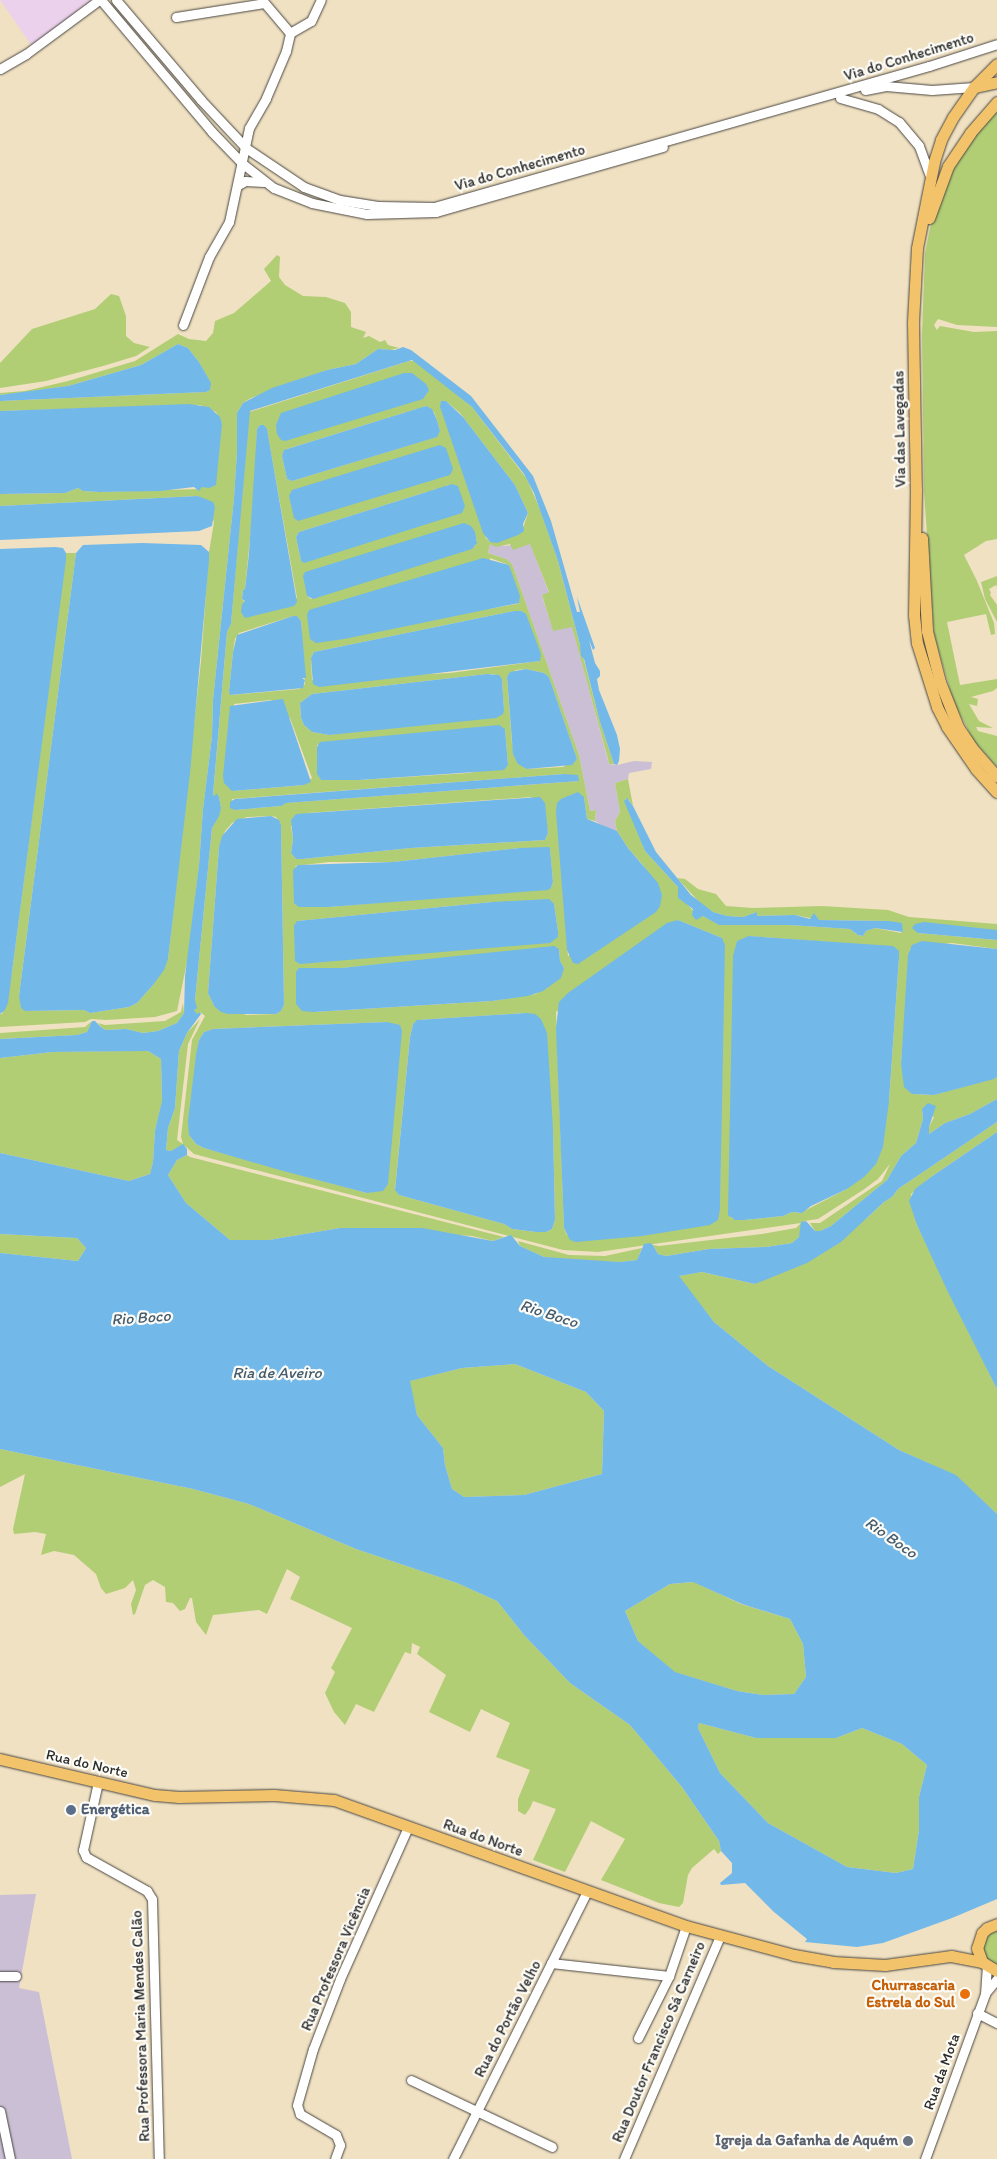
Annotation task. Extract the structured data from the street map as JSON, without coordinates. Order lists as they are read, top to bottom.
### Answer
{
  "streets": {
    "main road": ["Via das Lavegadas", "Rua do Norte"],
    "street": [
      "Via do Conhecimento",
      "Rua Professora Vicência",
      "Rua do Portão Velho",
      "Rua Professora Maria Mendes Calão",
      "Rua Doutor Francisco Sá Carneiro",
      "Rua da Mota"
    ]
  },
  "crossings": [
    ["Via do Conhecimento", "Via das Lavegadas"],
    ["Rua do Norte", "Rua Professora Vicência"],
    ["Rua do Norte", "Rua do Portão Velho"],
    ["Rua do Norte", "Rua Professora Maria Mendes Calão"],
    ["Rua do Norte", "Rua Doutor Francisco Sá Carneiro"],
    ["Rua do Norte", "Rua da Mota"]
  ],
  "water": ["Rio Boco", "Ria de Aveiro"],
  "places": ["Energética", "Churrascaria Estrela do Sul", "Igreja da Gafanha de Aquém"]
}
